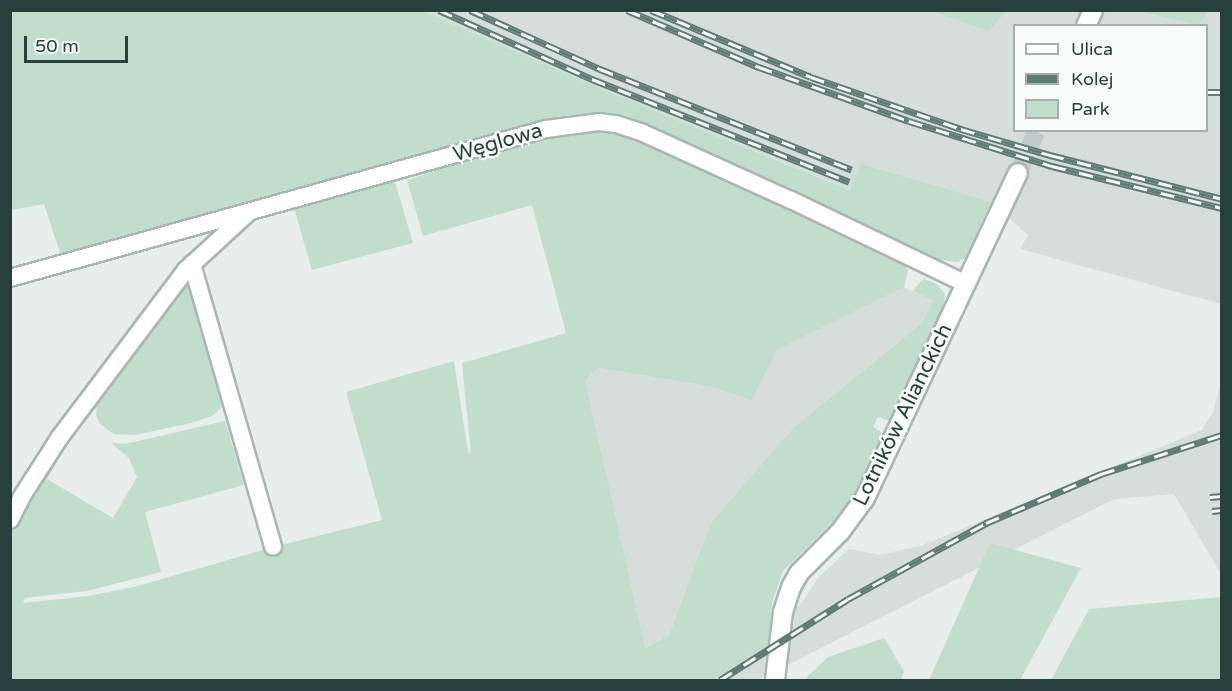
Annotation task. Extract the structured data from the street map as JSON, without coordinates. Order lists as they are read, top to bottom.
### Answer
{
  "streets": {
    "main road": ["Lotników Alianckich"],
    "street": ["Węglowa"]
  },
  "crossings": [
    ["Węglowa", "Lotników Alianckich"]
  ],
  "legend": ["Ulica", "Kolej", "Park"],
  "scale_bar": "50 m"
}
